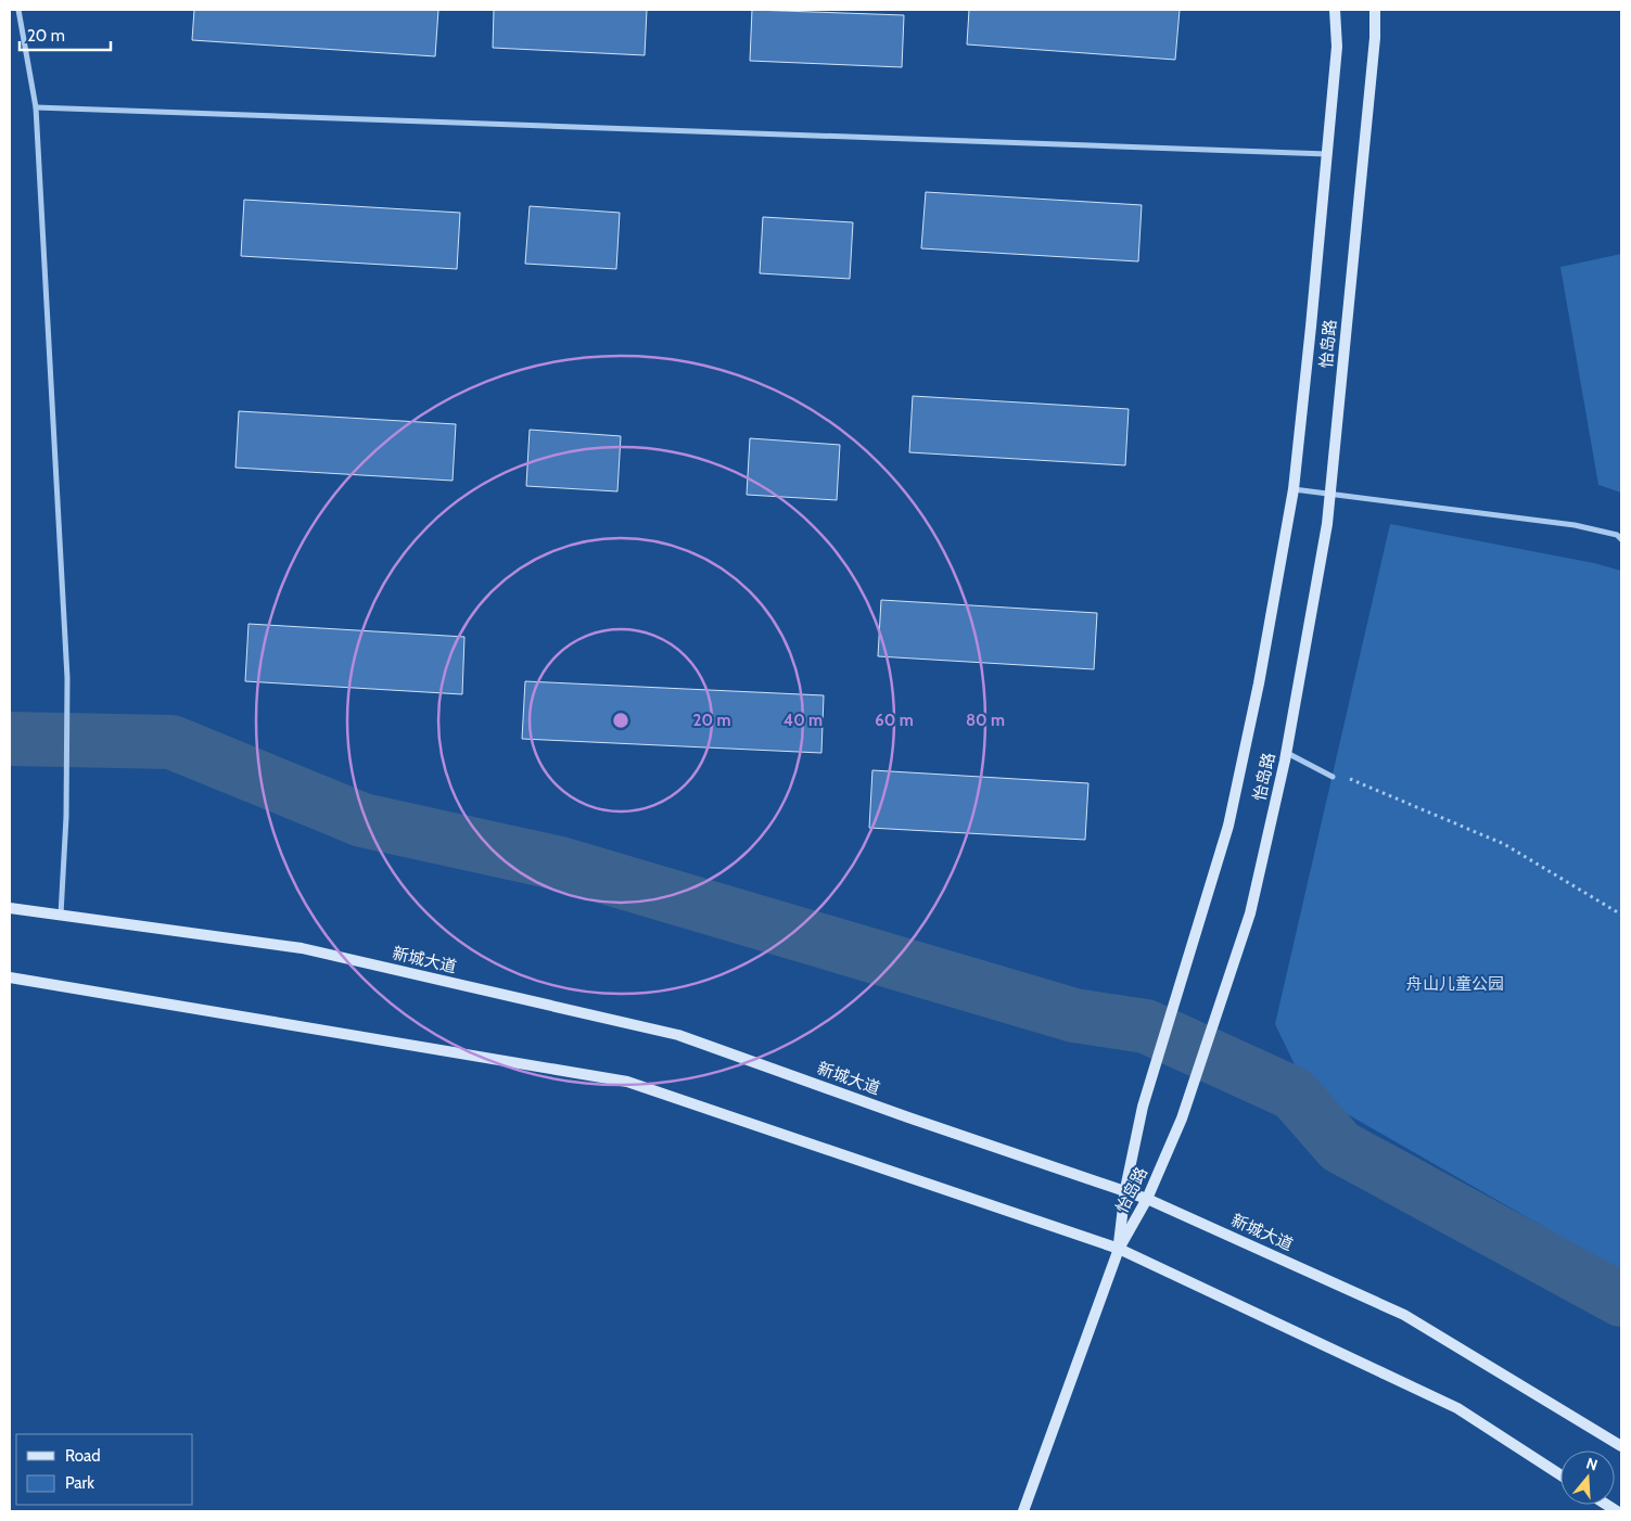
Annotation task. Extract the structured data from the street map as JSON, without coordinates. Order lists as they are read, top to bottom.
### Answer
{
  "streets": {
    "main road": ["怡岛路", "新城大道"]
  },
  "crossings": [
    ["怡岛路", "新城大道"]
  ],
  "parks": ["舟山儿童公园"],
  "legend": ["Road", "Park"],
  "scale_bar": "20 m",
  "north": "top",
  "rings": [
    "20 m",
    "40 m",
    "60 m",
    "80 m"
  ]
}
